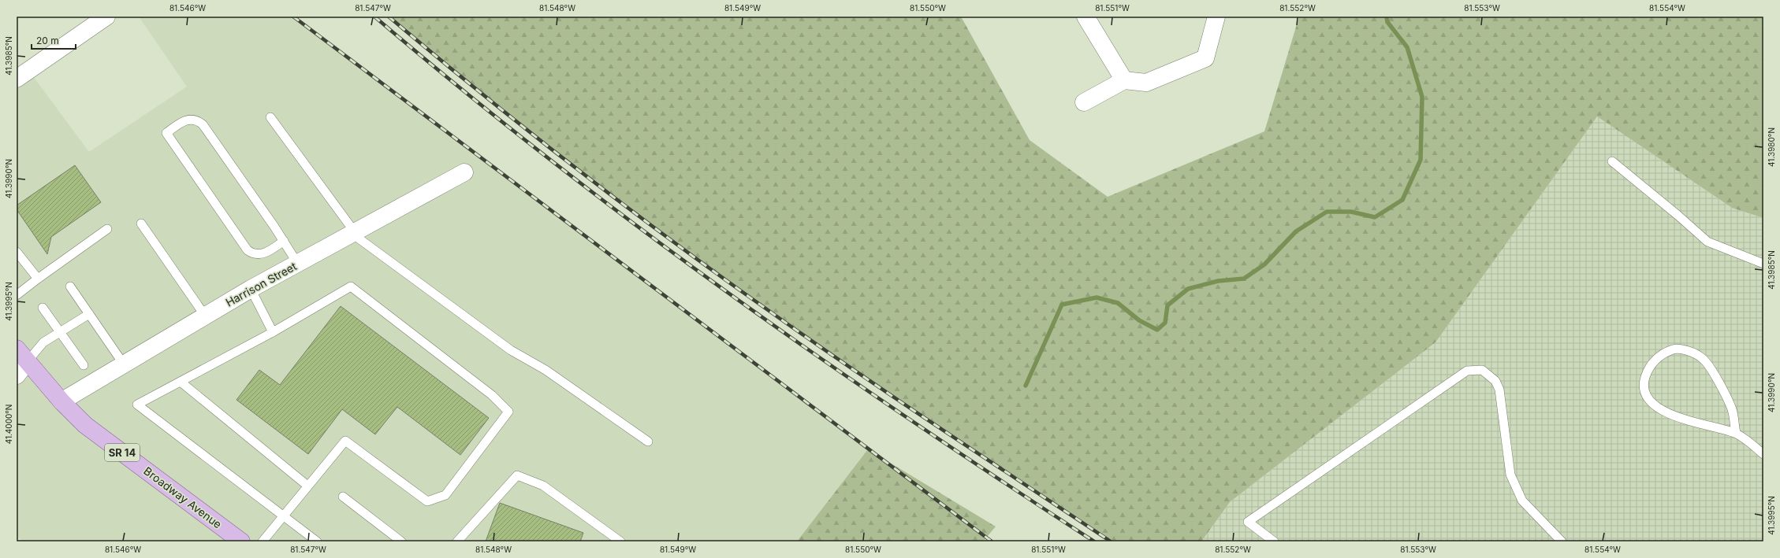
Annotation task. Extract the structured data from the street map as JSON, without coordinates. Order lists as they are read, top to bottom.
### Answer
{
  "streets": {
    "main road": ["SR 14", "Broadway Avenue"],
    "street": ["Harrison Street"]
  },
  "crossings": [
    ["Harrison Street", "Broadway Avenue"]
  ],
  "scale_bar": "20 m",
  "coordinates": [
    "81.546°W",
    "81.547°W",
    "81.548°W",
    "81.549°W",
    "81.550°W",
    "81.551°W",
    "81.552°W",
    "81.553°W",
    "81.554°W",
    "41.3985°N",
    "41.3980°N",
    "41.3990°N",
    "41.3995°N",
    "41.4000°N"
  ]
}
